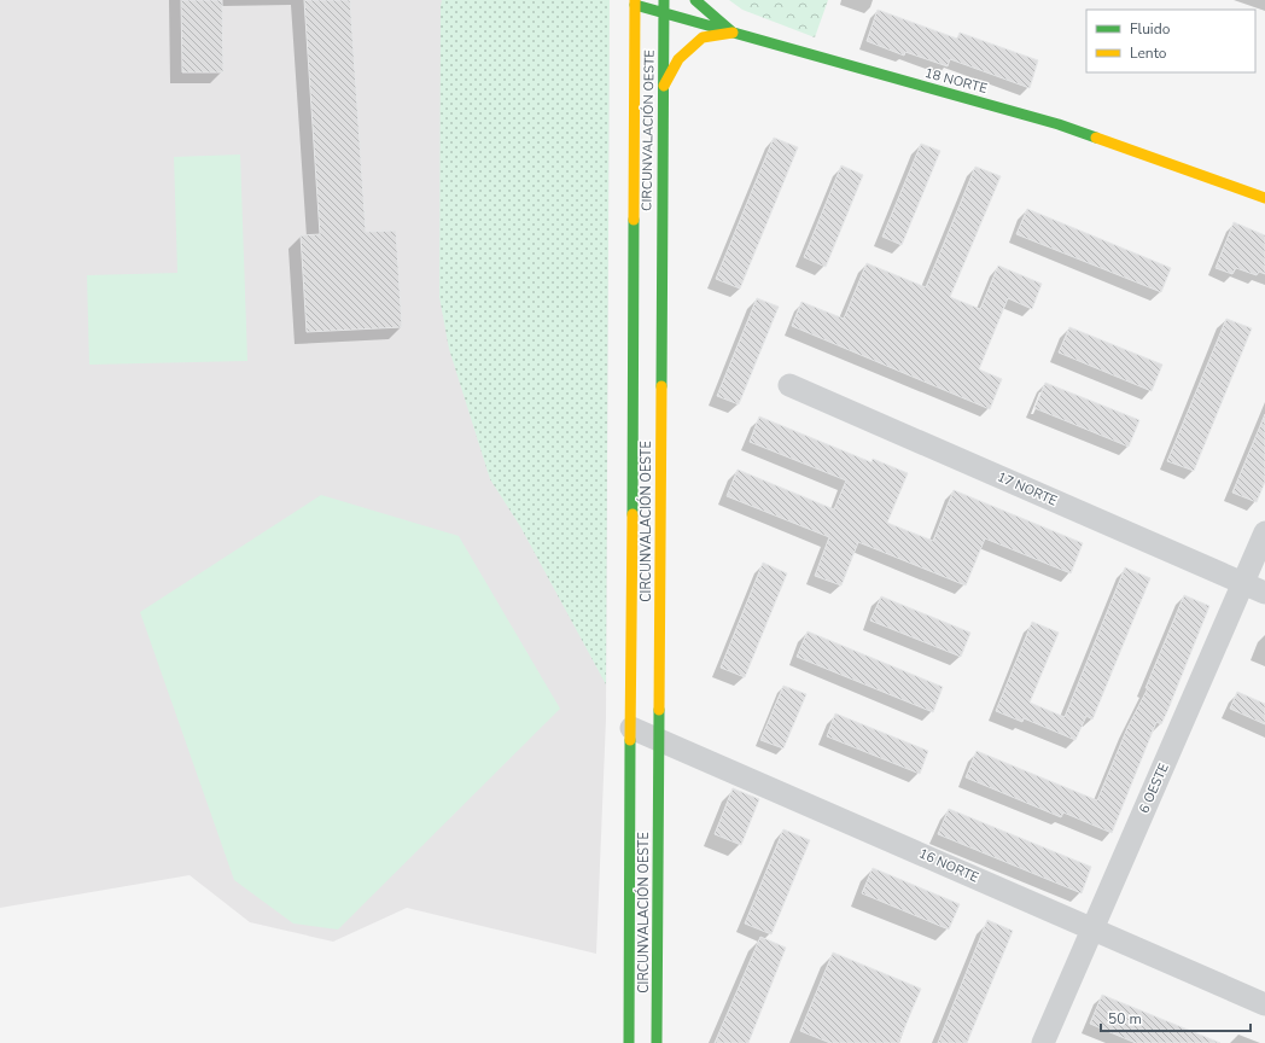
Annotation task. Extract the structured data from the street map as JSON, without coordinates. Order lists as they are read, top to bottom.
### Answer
{
  "streets": {
    "main road": ["18 NORTE", "CIRCUNVALACIÓN OESTE"],
    "street": ["17 NORTE", "6 OESTE", "16 NORTE"]
  },
  "crossings": [
    ["18 NORTE", "CIRCUNVALACIÓN OESTE"],
    ["CIRCUNVALACIÓN OESTE", "16 NORTE"],
    ["17 NORTE", "6 OESTE"],
    ["6 OESTE", "16 NORTE"]
  ],
  "legend": ["Fluido", "Lento"],
  "scale_bar": "50 m"
}
